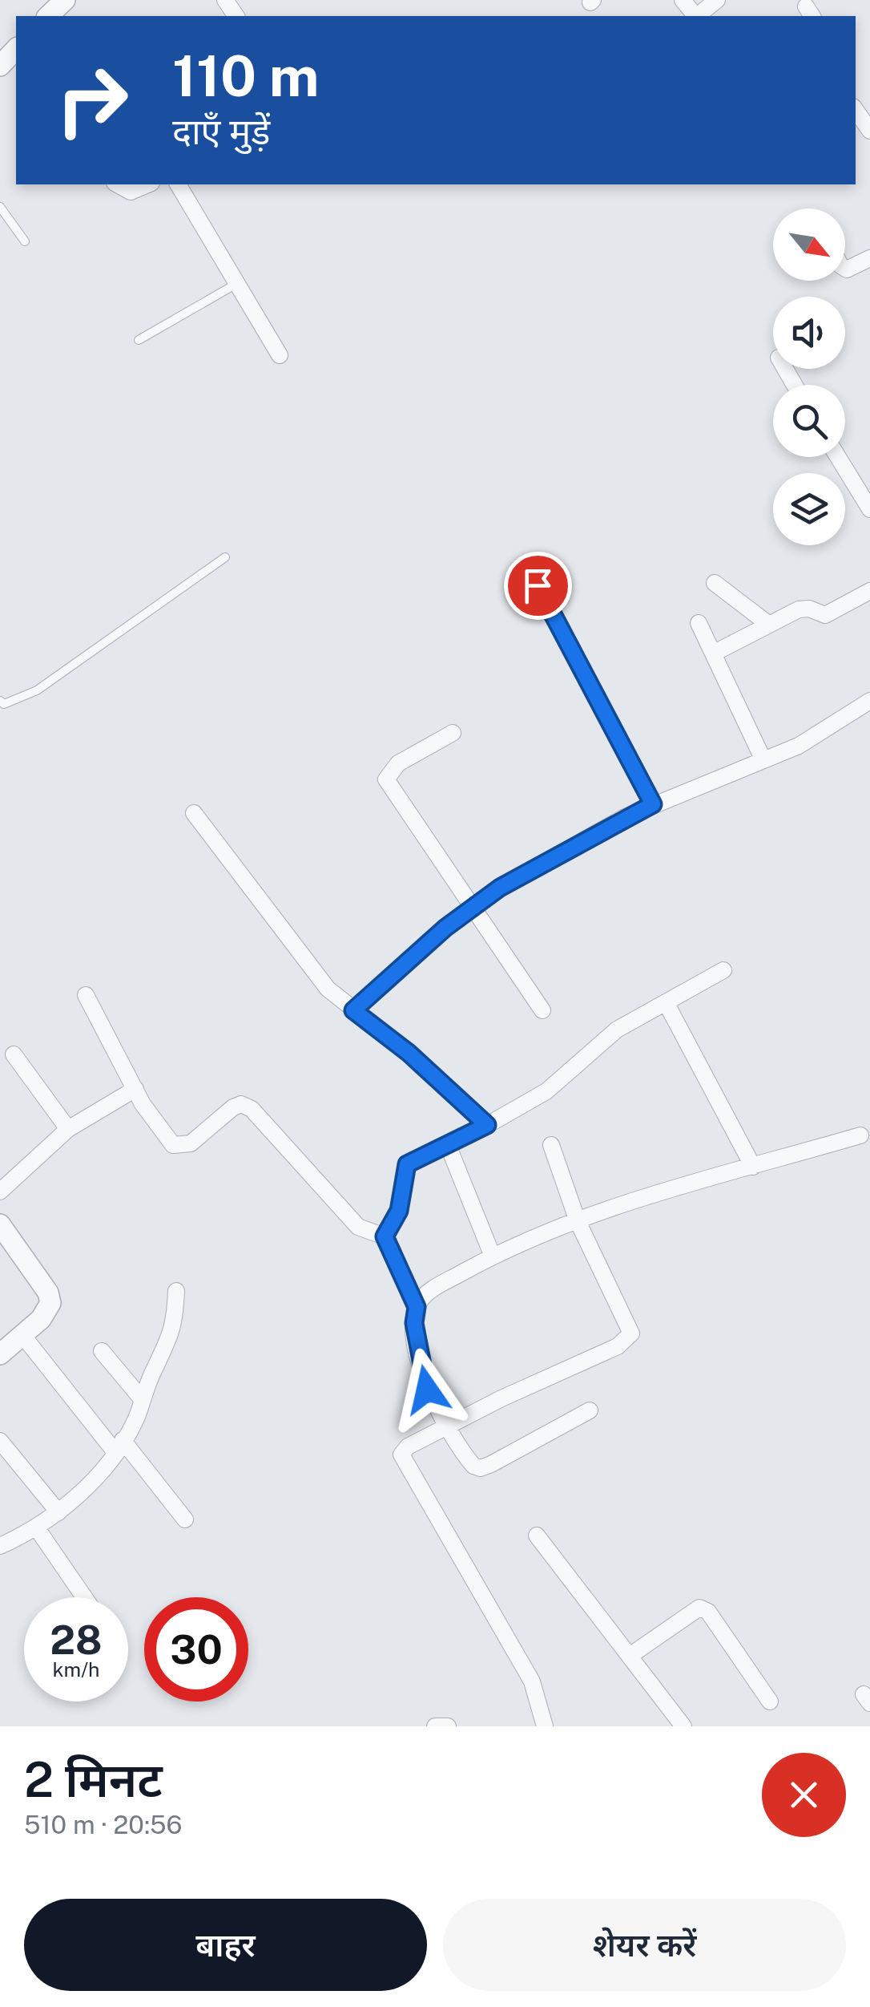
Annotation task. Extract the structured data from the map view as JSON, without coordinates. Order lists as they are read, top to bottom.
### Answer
{
  "north": "bottom right",
  "page": {
    "turn": ["110 m", "दाएँ मुड़ें"],
    "speed": "28 km/h",
    "limit": "30",
    "heading": ["2 मिनट", "510 m · 20:56"],
    "buttons": ["बाहर", "शेयर करें"]
  }
}
